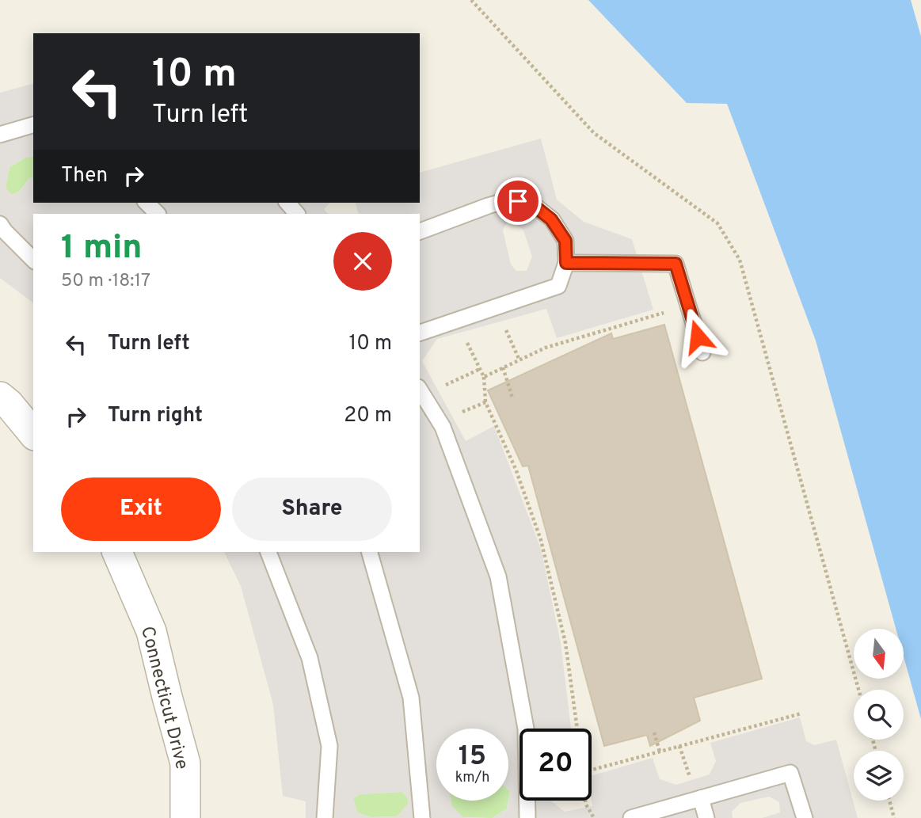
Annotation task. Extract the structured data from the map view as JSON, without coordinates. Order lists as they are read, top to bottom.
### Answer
{
  "streets": {
    "street": ["Connecticut Drive"]
  },
  "north": "bottom",
  "page": {
    "turn": ["10 m", "Turn left"],
    "then": "Then",
    "heading": ["1 min", "50 m · 18:17"],
    "list": [
      {
        "name": "Turn left",
        "value": "10 m"
      },
      {
        "name": "Turn right",
        "value": "20 m"
      }
    ],
    "buttons": ["Exit", "Share"],
    "speed": "15 km/h",
    "limit": "20"
  }
}
